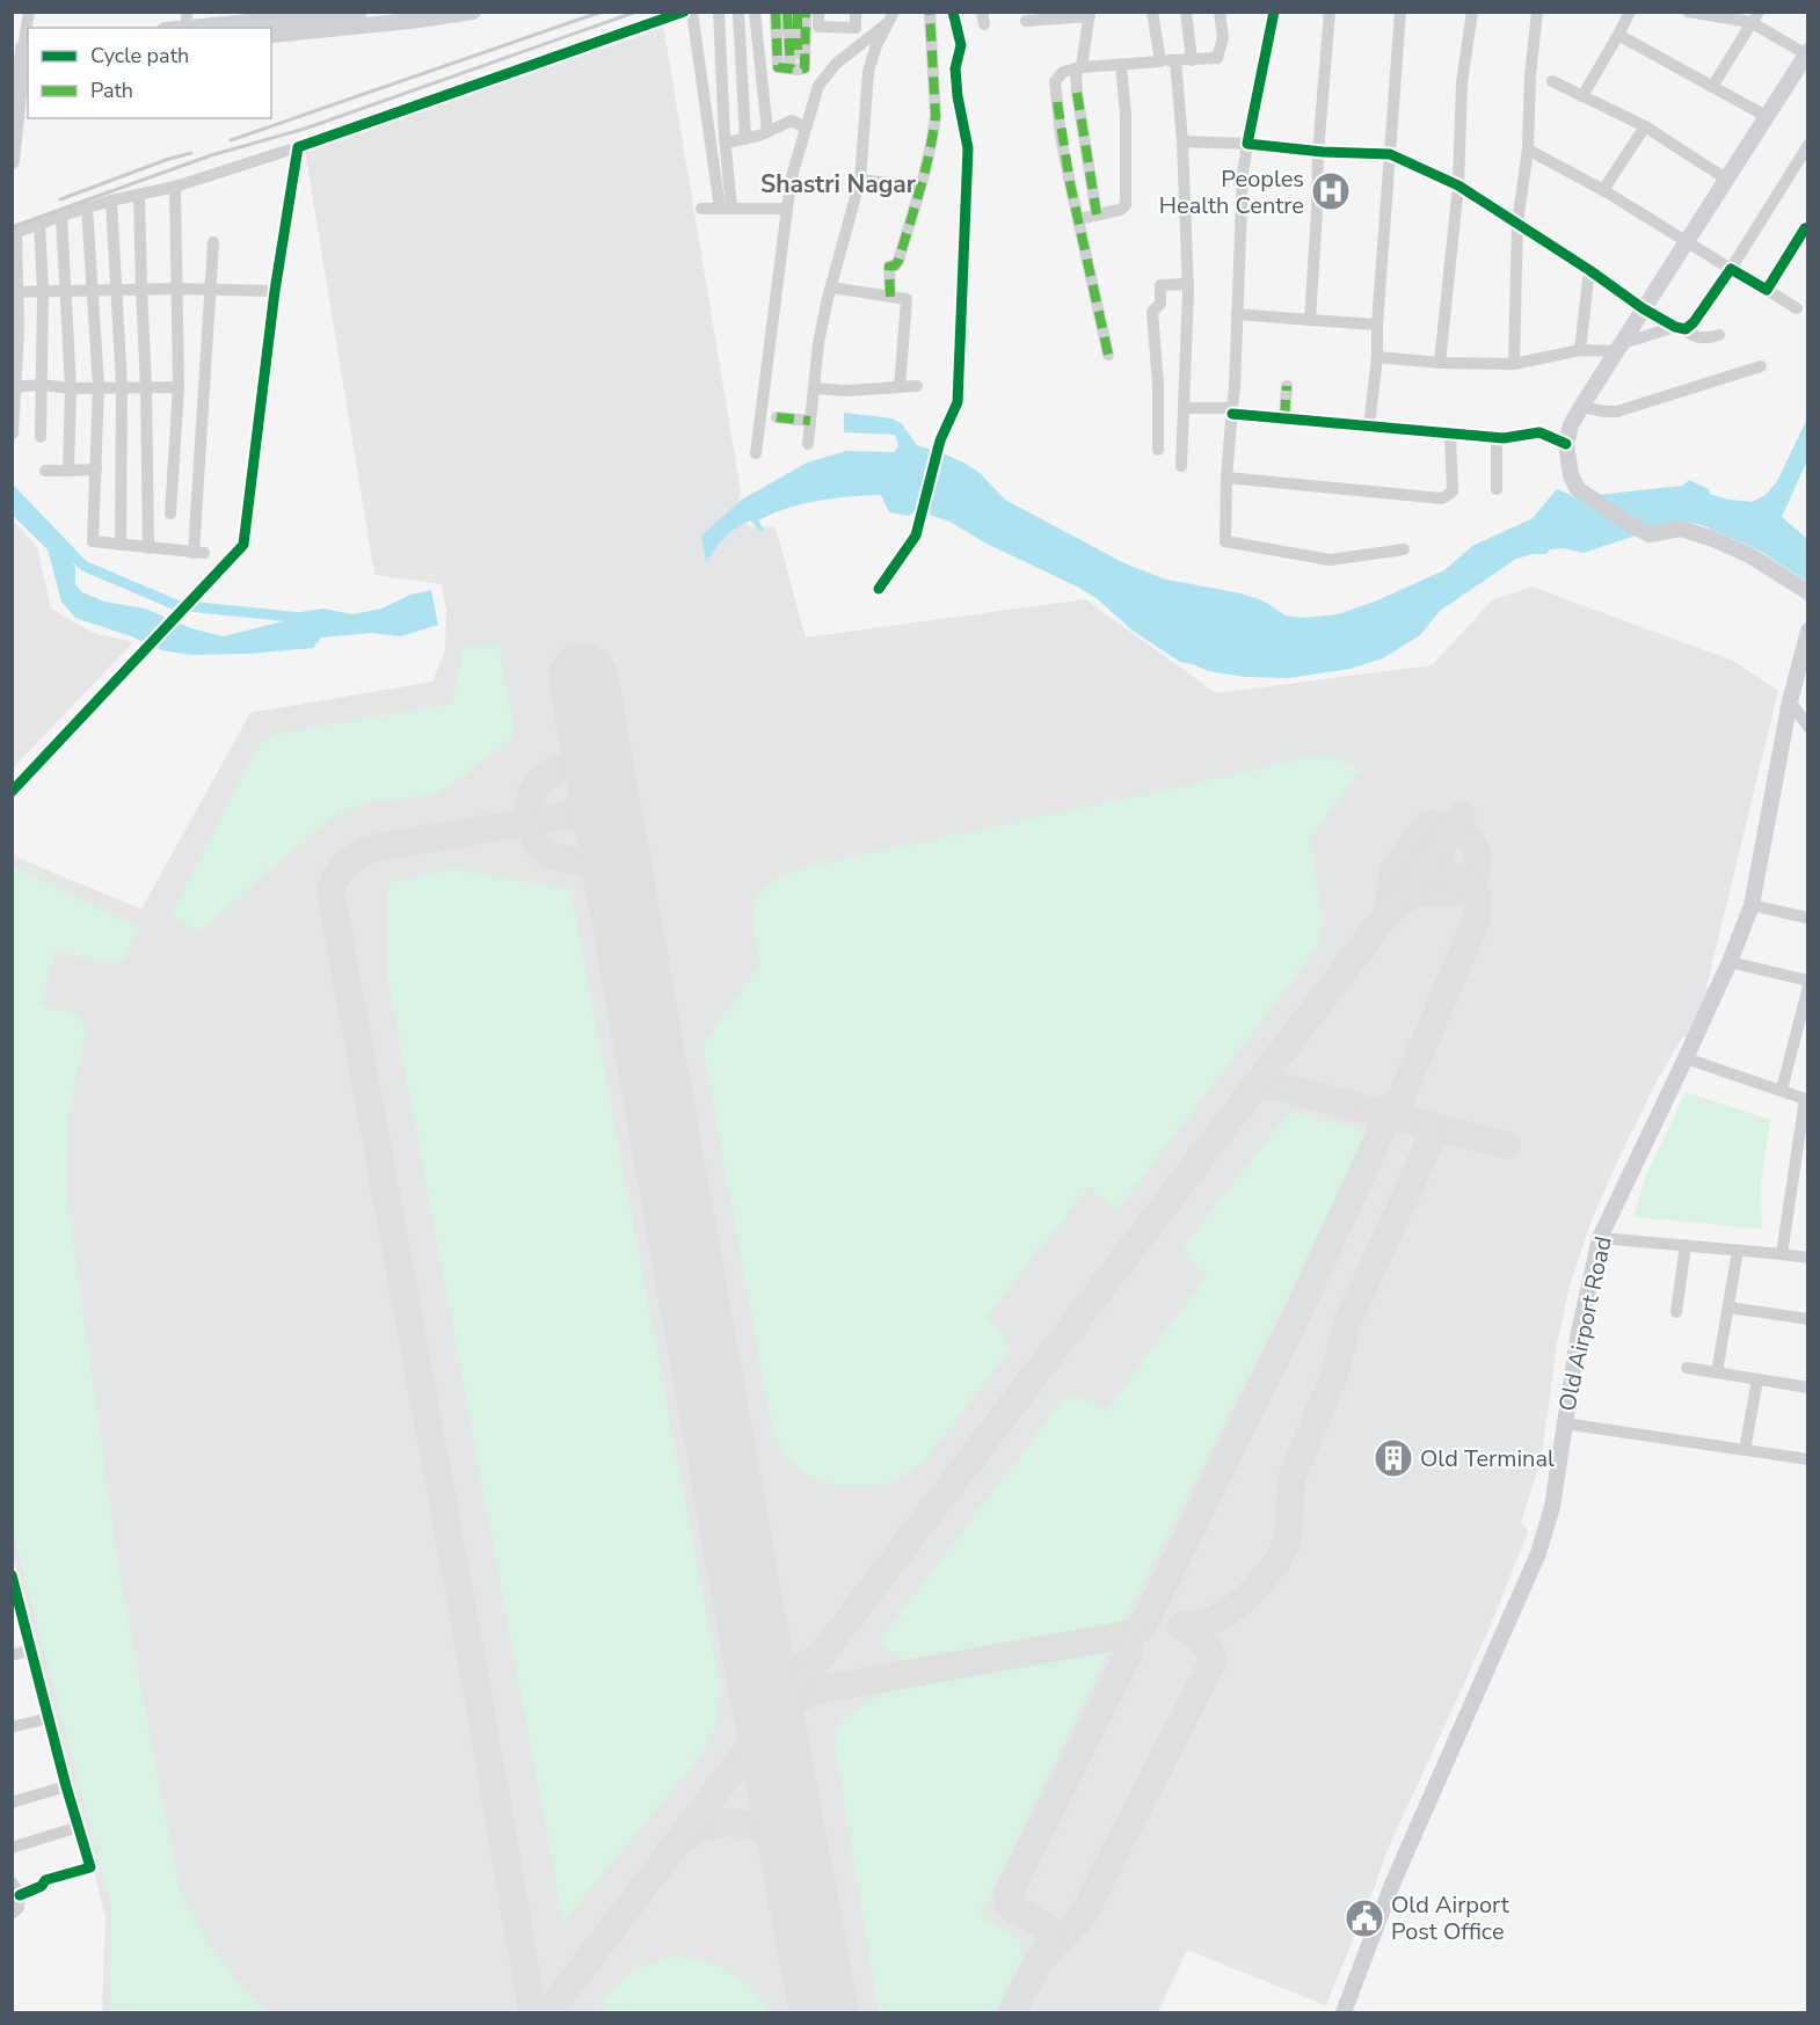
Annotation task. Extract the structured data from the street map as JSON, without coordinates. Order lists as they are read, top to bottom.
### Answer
{
  "streets": {
    "main road": ["Old Airport Road"]
  },
  "districts": ["Shastri Nagar"],
  "places": {
    "hospital": ["Peoples Health Centre"],
    "building": ["Old Terminal"],
    "public building": ["Old Airport Post Office"]
  },
  "legend": ["Cycle path", "Path"]
}
